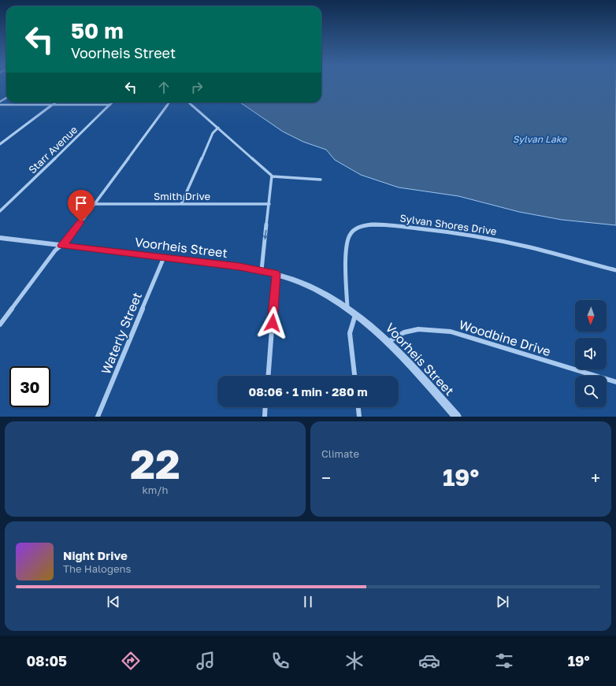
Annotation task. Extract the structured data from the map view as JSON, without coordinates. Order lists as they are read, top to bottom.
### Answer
{
  "streets": {
    "street": [
      "Starr Avenue",
      "Smith Drive",
      "Sylvan Shores Drive",
      "Voorheis Street",
      "Waterly Street",
      "Woodbine Drive"
    ]
  },
  "crossings": [
    ["Sylvan Shores Drive", "Voorheis Street"],
    ["Voorheis Street", "Waterly Street"],
    ["Voorheis Street", "Woodbine Drive"]
  ],
  "water": ["Sylvan Lake"],
  "north": "bottom",
  "page": {
    "turn": ["50 m", "Voorheis Street"],
    "limit": "30",
    "trip": "08:06 · 1 min · 280 m",
    "tile": [
      ["22", "km/h"],
      "Climate"
    ],
    "heat": ["−", "19°", "+"],
    "song": ["Night Drive", "The Halogens"],
    "tabs": ["08:05", "19°"]
  }
}
